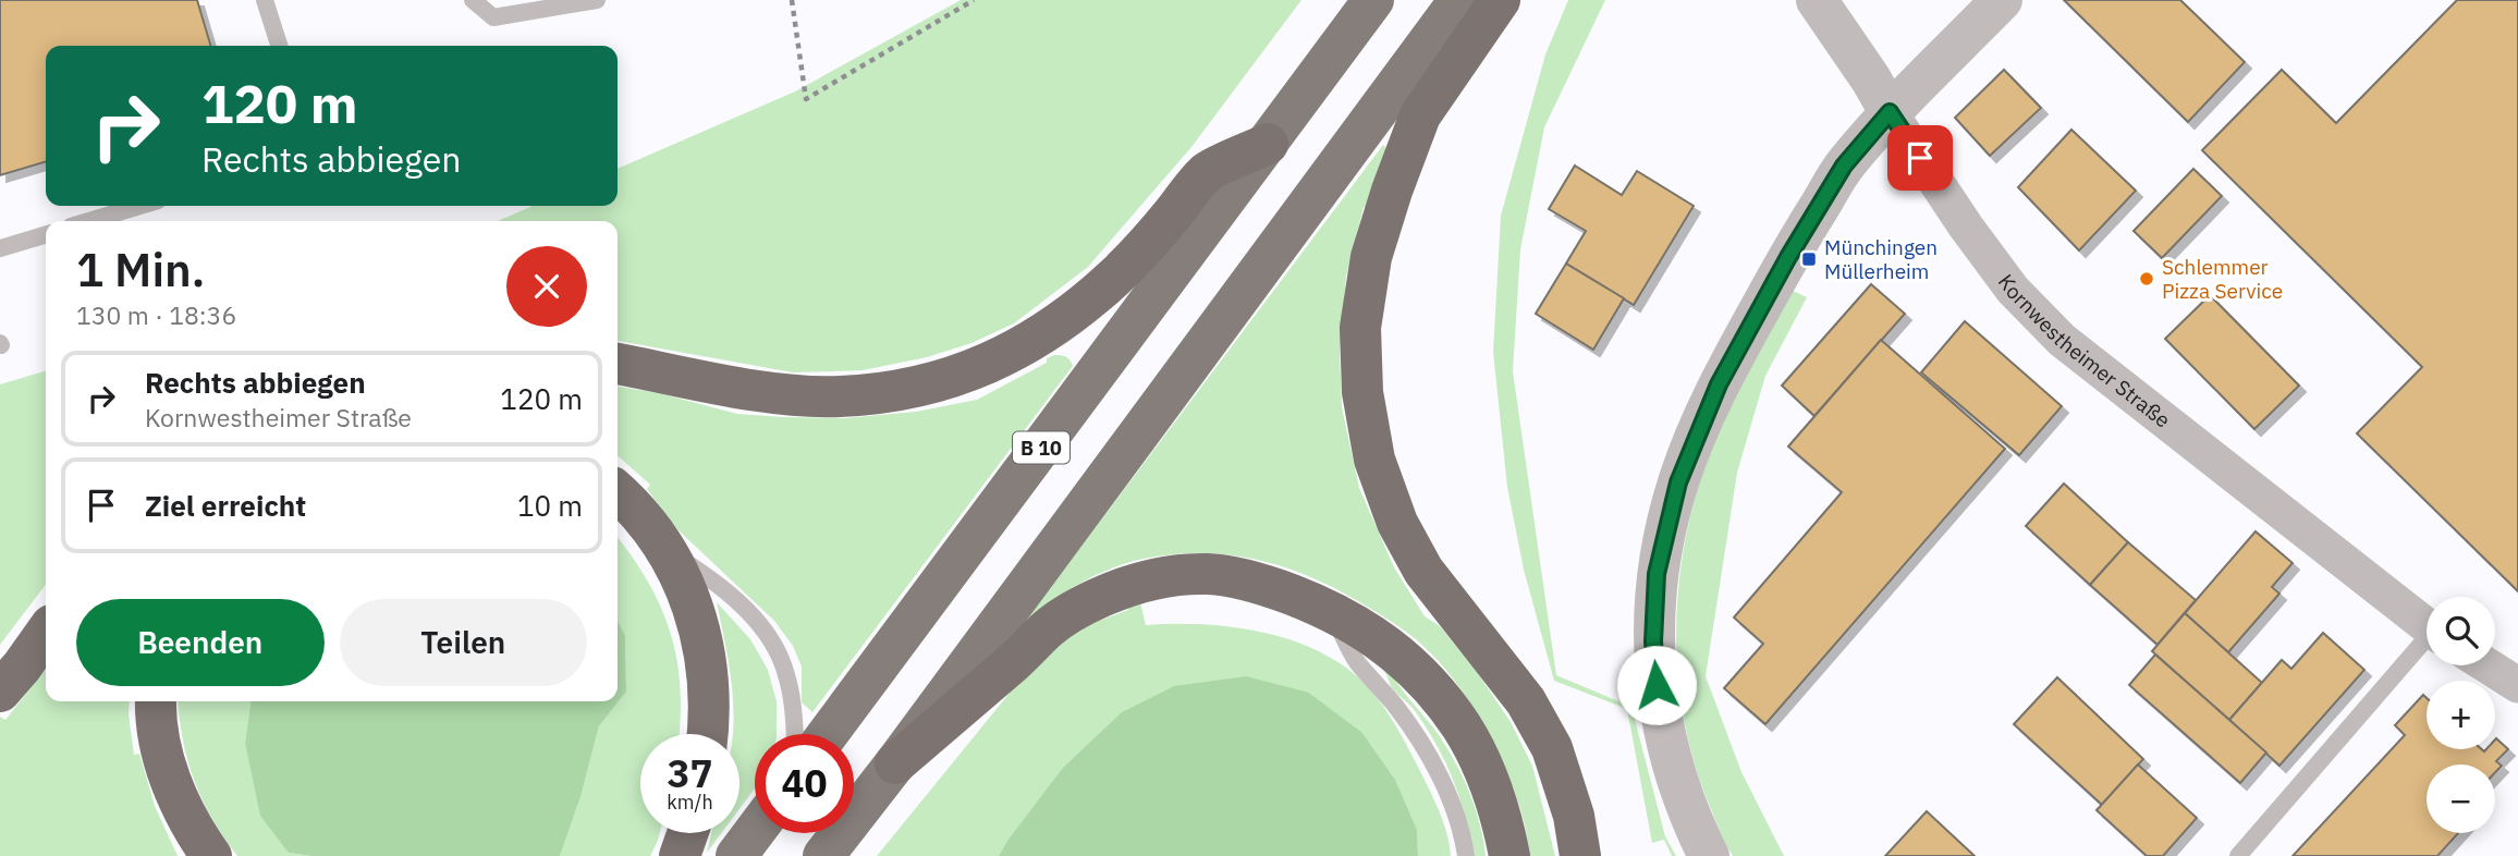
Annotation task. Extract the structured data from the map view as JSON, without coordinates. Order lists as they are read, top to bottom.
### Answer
{
  "streets": {
    "highway": ["B 10"],
    "street": ["Kornwestheimer Straße"]
  },
  "places": {
    "transit": ["Münchingen Müllerheim"],
    "other": ["Schlemmer Pizza Service"]
  },
  "page": {
    "turn": ["120 m", "Rechts abbiegen"],
    "heading": ["1 Min.", "130 m · 18:36"],
    "list": [
      {
        "name": "Rechts abbiegen",
        "note": "Kornwestheimer Straße",
        "value": "120 m"
      },
      {
        "name": "Ziel erreicht",
        "value": "10 m"
      }
    ],
    "buttons": ["Beenden", "Teilen"],
    "map_buttons": ["+", "−"],
    "speed": "37 km/h",
    "limit": "40"
  }
}
